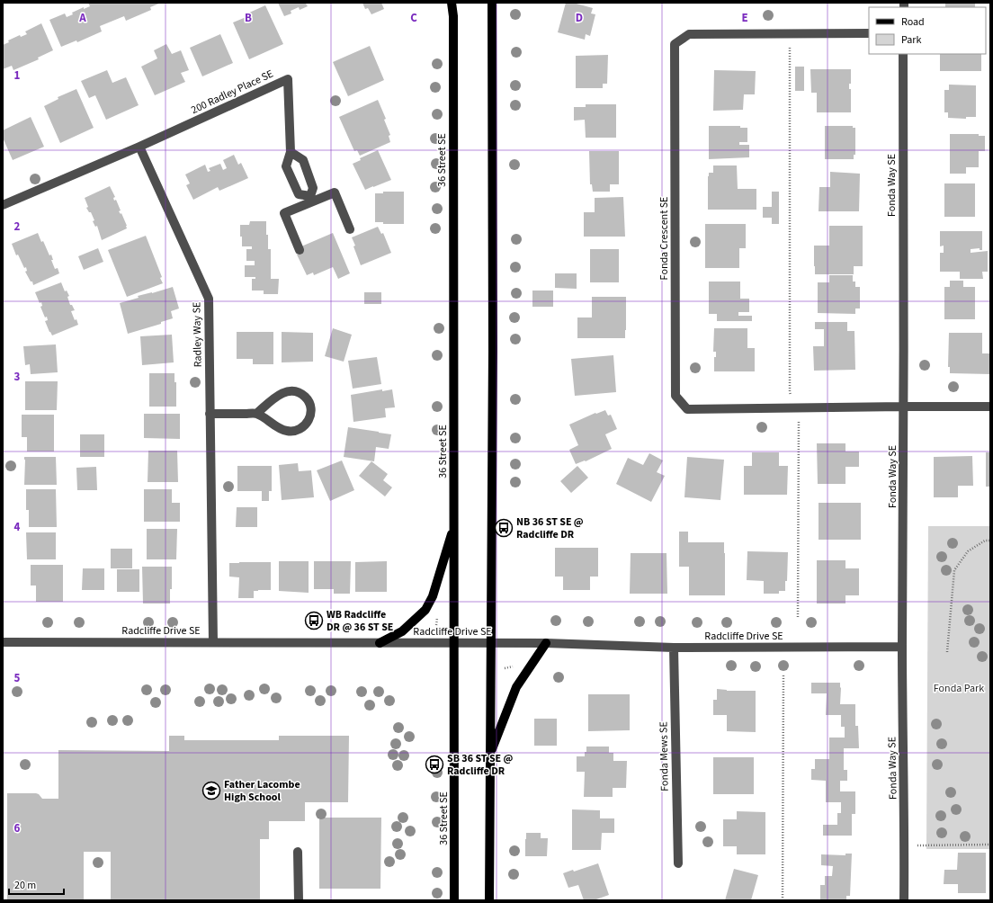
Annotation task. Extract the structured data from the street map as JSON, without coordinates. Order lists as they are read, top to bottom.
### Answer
{
  "streets": {
    "main road": ["36 Street SE"],
    "street": [
      "200 Radley Place SE",
      "Fonda Way SE",
      "Fonda Crescent SE",
      "Radley Way SE",
      "Radcliffe Drive SE",
      "Fonda Mews SE"
    ]
  },
  "crossings": [
    ["200 Radley Place SE", "Radley Way SE"],
    ["36 Street SE", "Radcliffe Drive SE"],
    ["Fonda Way SE", "Fonda Crescent SE"],
    ["Fonda Way SE", "Radcliffe Drive SE"],
    ["Radley Way SE", "Radcliffe Drive SE"],
    ["Radcliffe Drive SE", "Fonda Mews SE"]
  ],
  "parks": ["Fonda Park"],
  "places": {
    "bus stop": ["NB 36 ST SE @ Radcliffe DR", "WB Radcliffe DR @ 36 ST SE", "SB 36 ST SE @ Radcliffe DR"],
    "school or university": ["Father Lacombe High School"]
  },
  "legend": ["Road", "Park"],
  "scale_bar": "20 m",
  "grid": {
    "columns": [
      "A",
      "B",
      "C",
      "D",
      "E"
    ],
    "rows": [
      "1",
      "2",
      "3",
      "4",
      "5",
      "6"
    ]
  }
}
